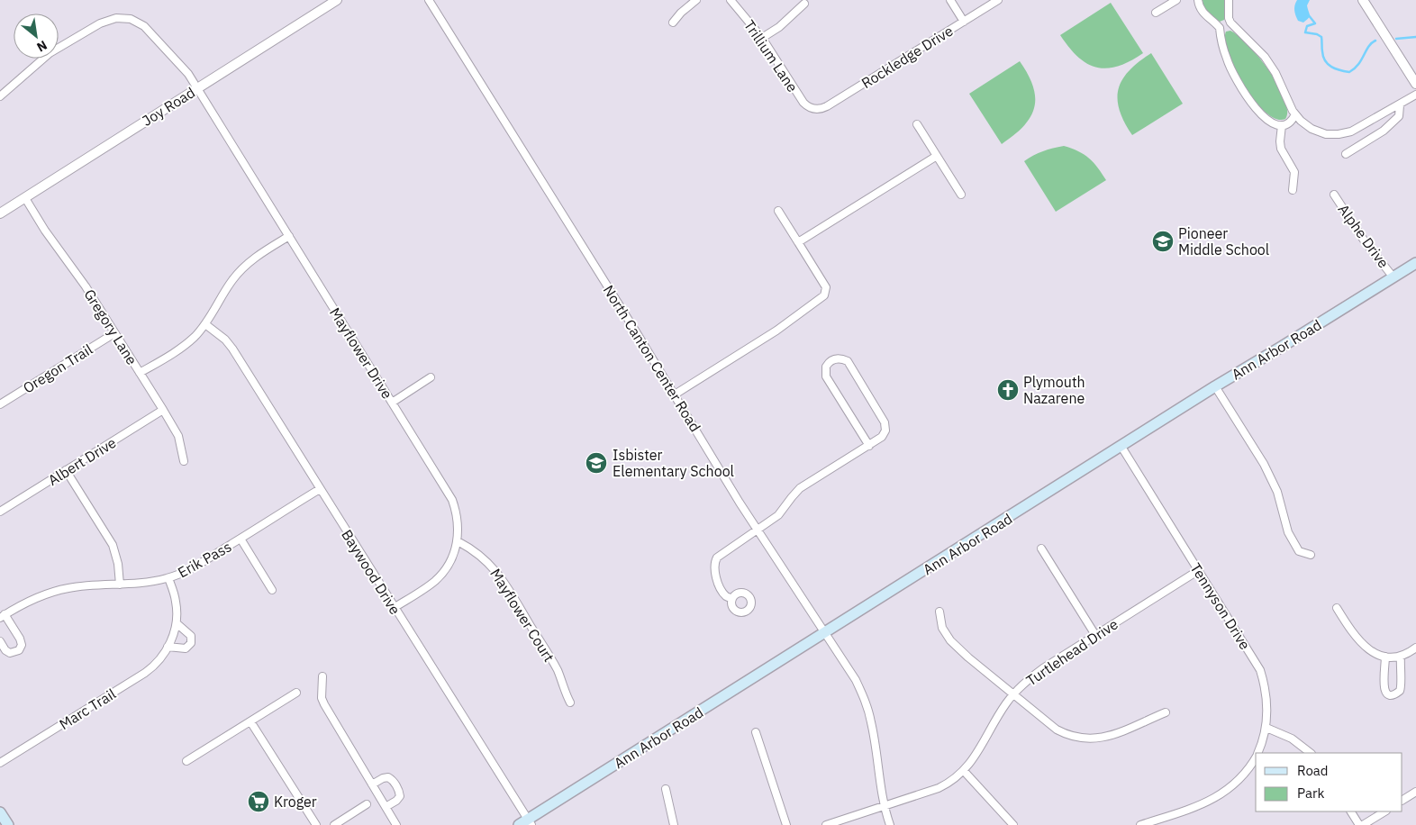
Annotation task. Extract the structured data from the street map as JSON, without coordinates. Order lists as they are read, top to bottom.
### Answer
{
  "streets": {
    "main road": ["Ann Arbor Road"],
    "street": [
      "Trillium Lane",
      "Rockledge Drive",
      "Joy Road",
      "Alphe Drive",
      "Gregory Lane",
      "Mayflower Drive",
      "North Canton Center Road",
      "Oregon Trail",
      "Albert Drive",
      "Erik Pass",
      "Baywood Drive",
      "Tennyson Drive",
      "Mayflower Court",
      "Turtlehead Drive",
      "Marc Trail"
    ]
  },
  "crossings": [
    ["Trillium Lane", "Rockledge Drive"],
    ["Joy Road", "Gregory Lane"],
    ["Joy Road", "Mayflower Drive"],
    ["Alphe Drive", "Ann Arbor Road"],
    ["Gregory Lane", "Oregon Trail"],
    ["Gregory Lane", "Albert Drive"],
    ["Ann Arbor Road", "North Canton Center Road"],
    ["Ann Arbor Road", "Baywood Drive"],
    ["Ann Arbor Road", "Tennyson Drive"],
    ["Mayflower Drive", "Baywood Drive"],
    ["Mayflower Drive", "Mayflower Court"],
    ["North Canton Center Road", "Turtlehead Drive"],
    ["Erik Pass", "Baywood Drive"],
    ["Erik Pass", "Marc Trail"],
    ["Tennyson Drive", "Turtlehead Drive"]
  ],
  "places": {
    "school or university": ["Pioneer Middle School", "Isbister Elementary School"],
    "church": ["Plymouth Nazarene"],
    "supermarket": ["Kroger"]
  },
  "legend": ["Road", "Park"],
  "north": "bottom right"
}
